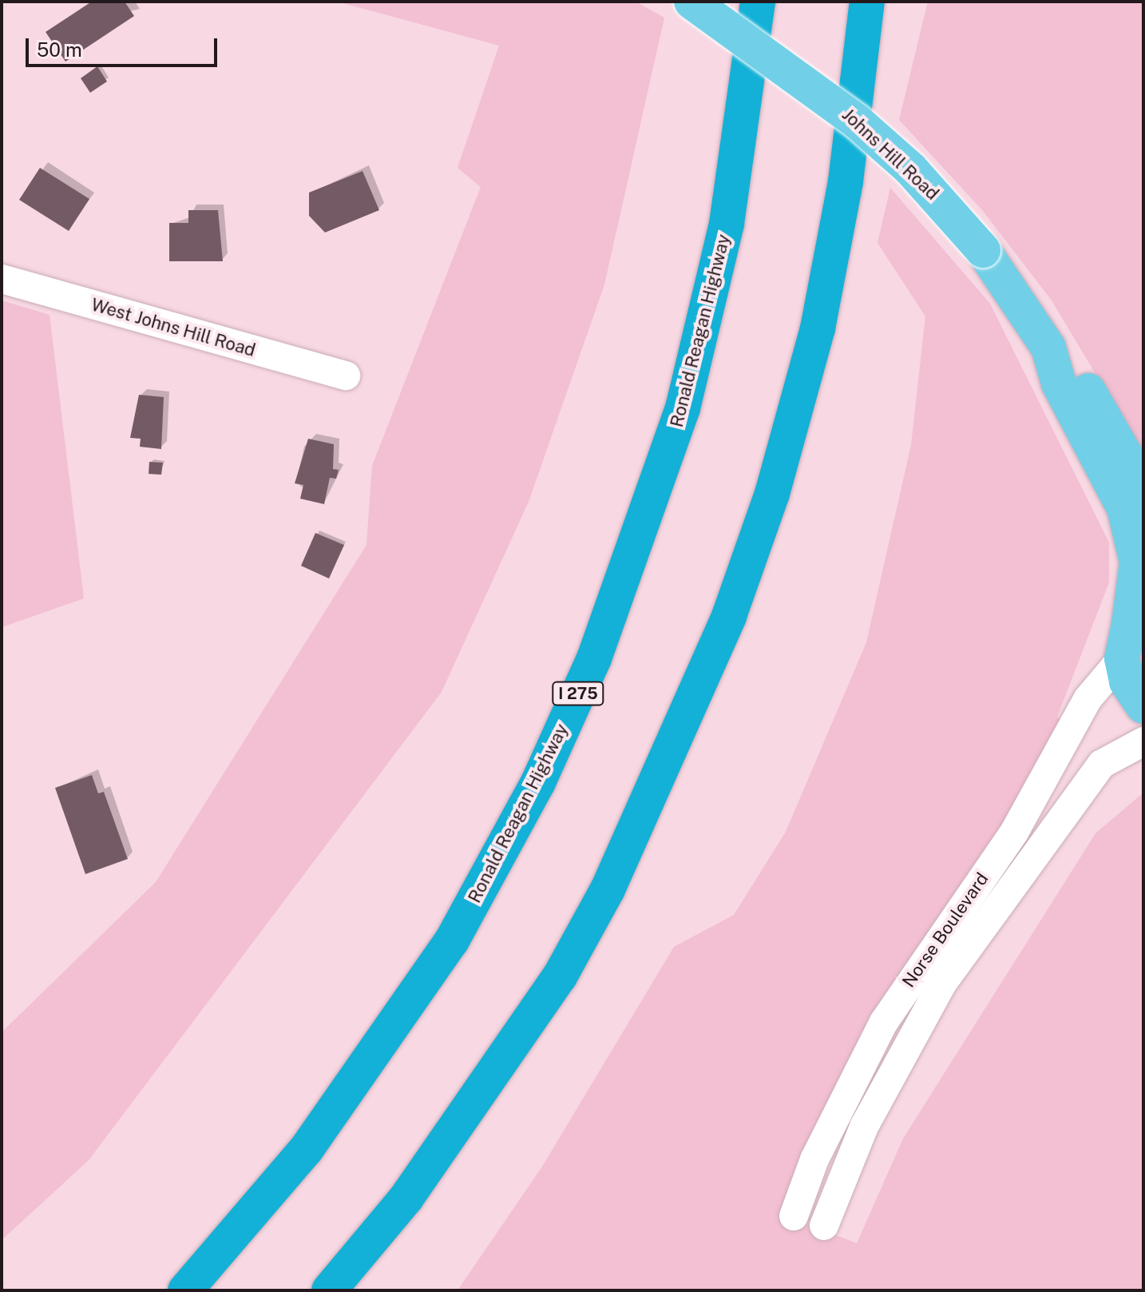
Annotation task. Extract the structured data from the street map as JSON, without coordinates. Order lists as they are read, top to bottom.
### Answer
{
  "streets": {
    "highway": ["Ronald Reagan Highway", "I 275"],
    "main road": ["Johns Hill Road"],
    "street": ["West Johns Hill Road", "Norse Boulevard"]
  },
  "crossings": [
    ["Johns Hill Road", "Norse Boulevard"]
  ],
  "scale_bar": "50 m"
}
